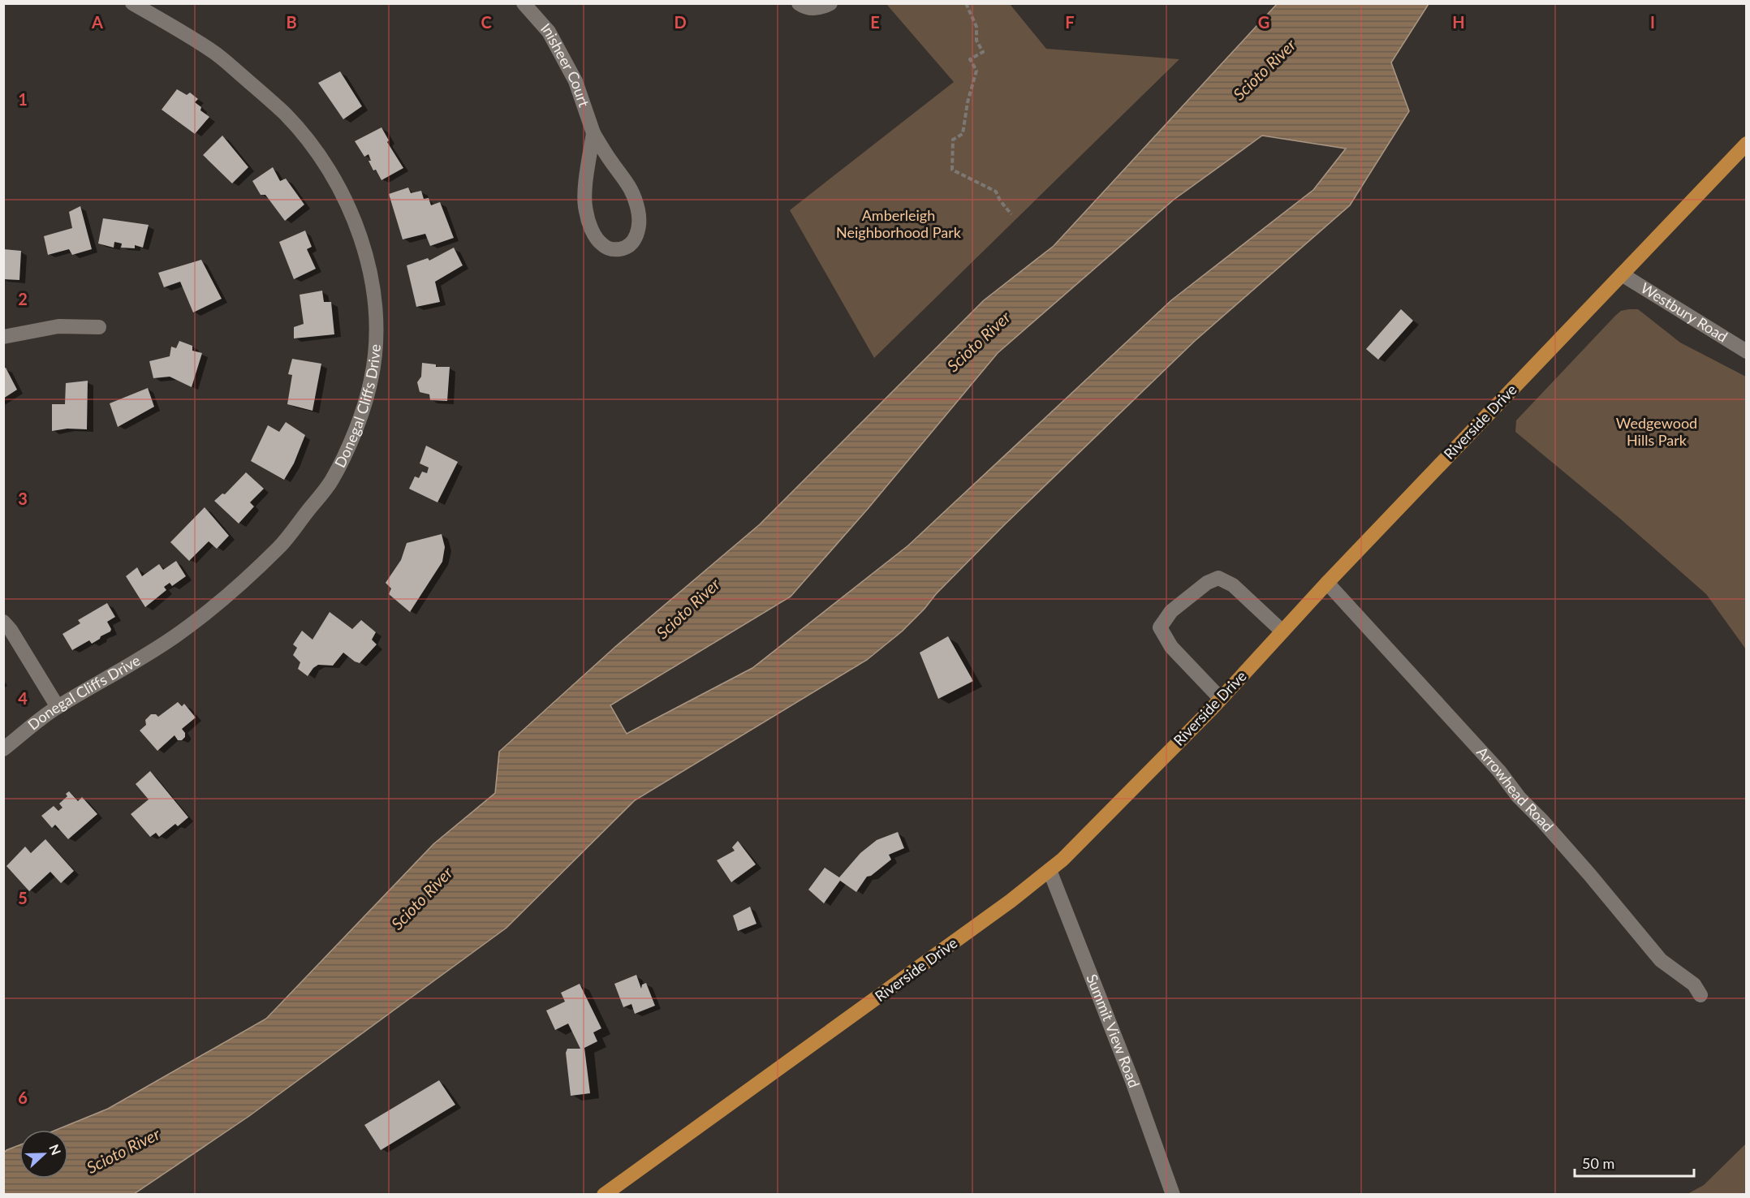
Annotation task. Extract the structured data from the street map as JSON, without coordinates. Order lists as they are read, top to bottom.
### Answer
{
  "streets": {
    "main road": ["Riverside Drive"],
    "street": [
      "Inisheer Court",
      "Westbury Road",
      "Donegal Cliffs Drive",
      "Arrowhead Road",
      "Summit View Road"
    ]
  },
  "crossings": [
    ["Westbury Road", "Riverside Drive"],
    ["Riverside Drive", "Arrowhead Road"],
    ["Riverside Drive", "Summit View Road"]
  ],
  "water": ["Scioto River"],
  "parks": ["Amberleigh Neighborhood Park", "Wedgewood Hills Park"],
  "scale_bar": "50 m",
  "north": "right",
  "grid": {
    "columns": [
      "A",
      "B",
      "C",
      "D",
      "E",
      "F",
      "G",
      "H",
      "I"
    ],
    "rows": [
      "1",
      "2",
      "3",
      "4",
      "5",
      "6"
    ]
  }
}
